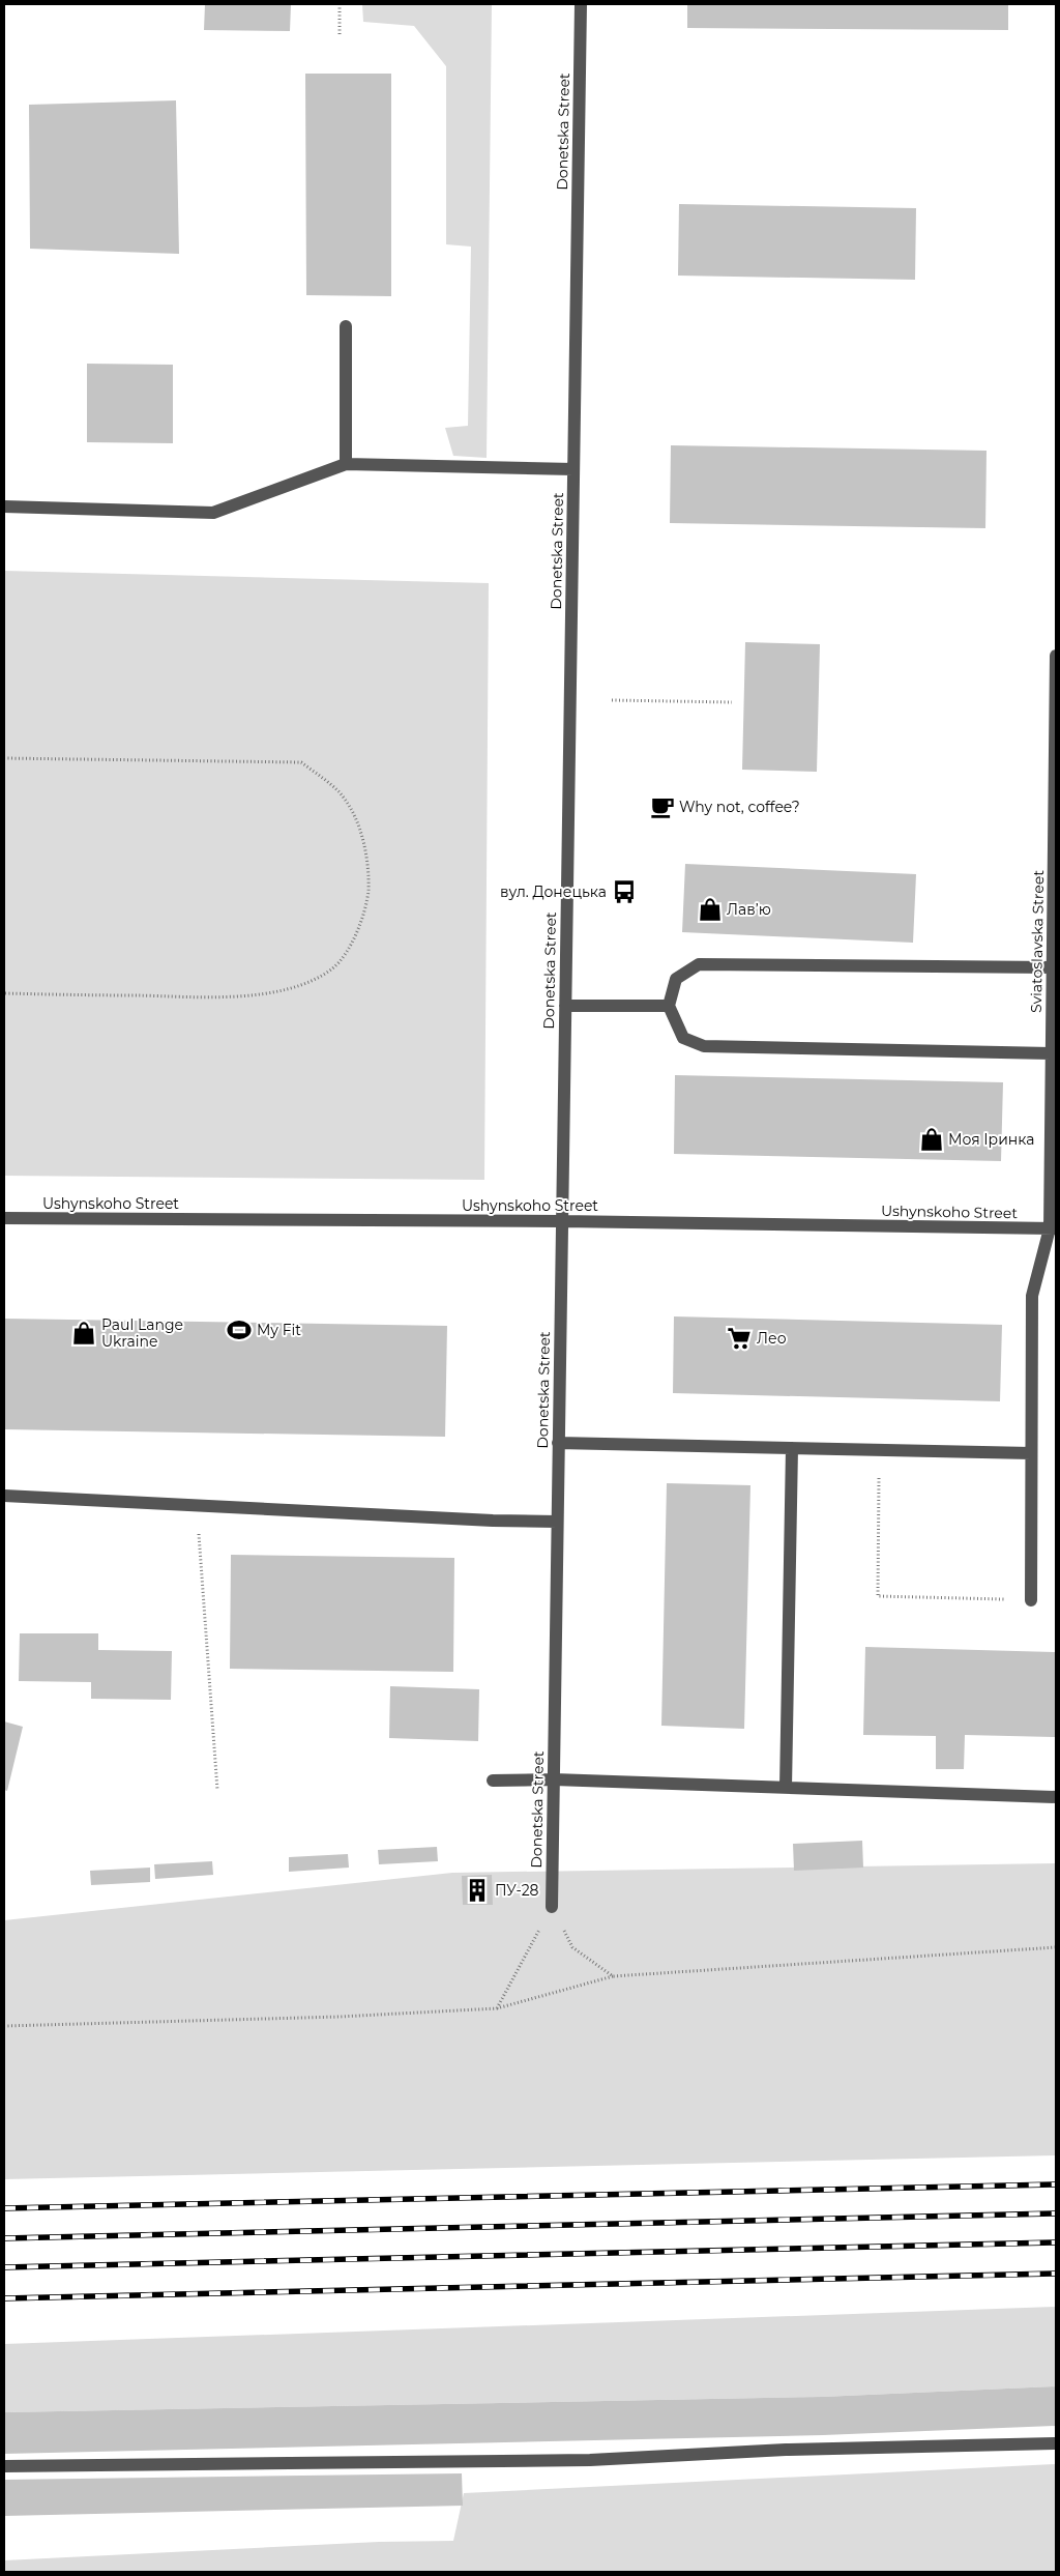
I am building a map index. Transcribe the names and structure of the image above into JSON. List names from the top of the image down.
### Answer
{
  "streets": {
    "street": ["Donetska Street", "Sviatoslavska Street", "Ushynskoho Street"]
  },
  "crossings": [
    ["Donetska Street", "Ushynskoho Street"],
    ["Sviatoslavska Street", "Ushynskoho Street"]
  ],
  "places": {
    "cafe": ["Why not, coffee?"],
    "bus stop": ["вул. Донецька"],
    "shop": ["Лав’ю", "Моя Іринка", "Paul Lange Ukraine"],
    "sports": ["My Fit"],
    "supermarket": ["Лео"],
    "building": ["ПУ-28"]
  }
}
